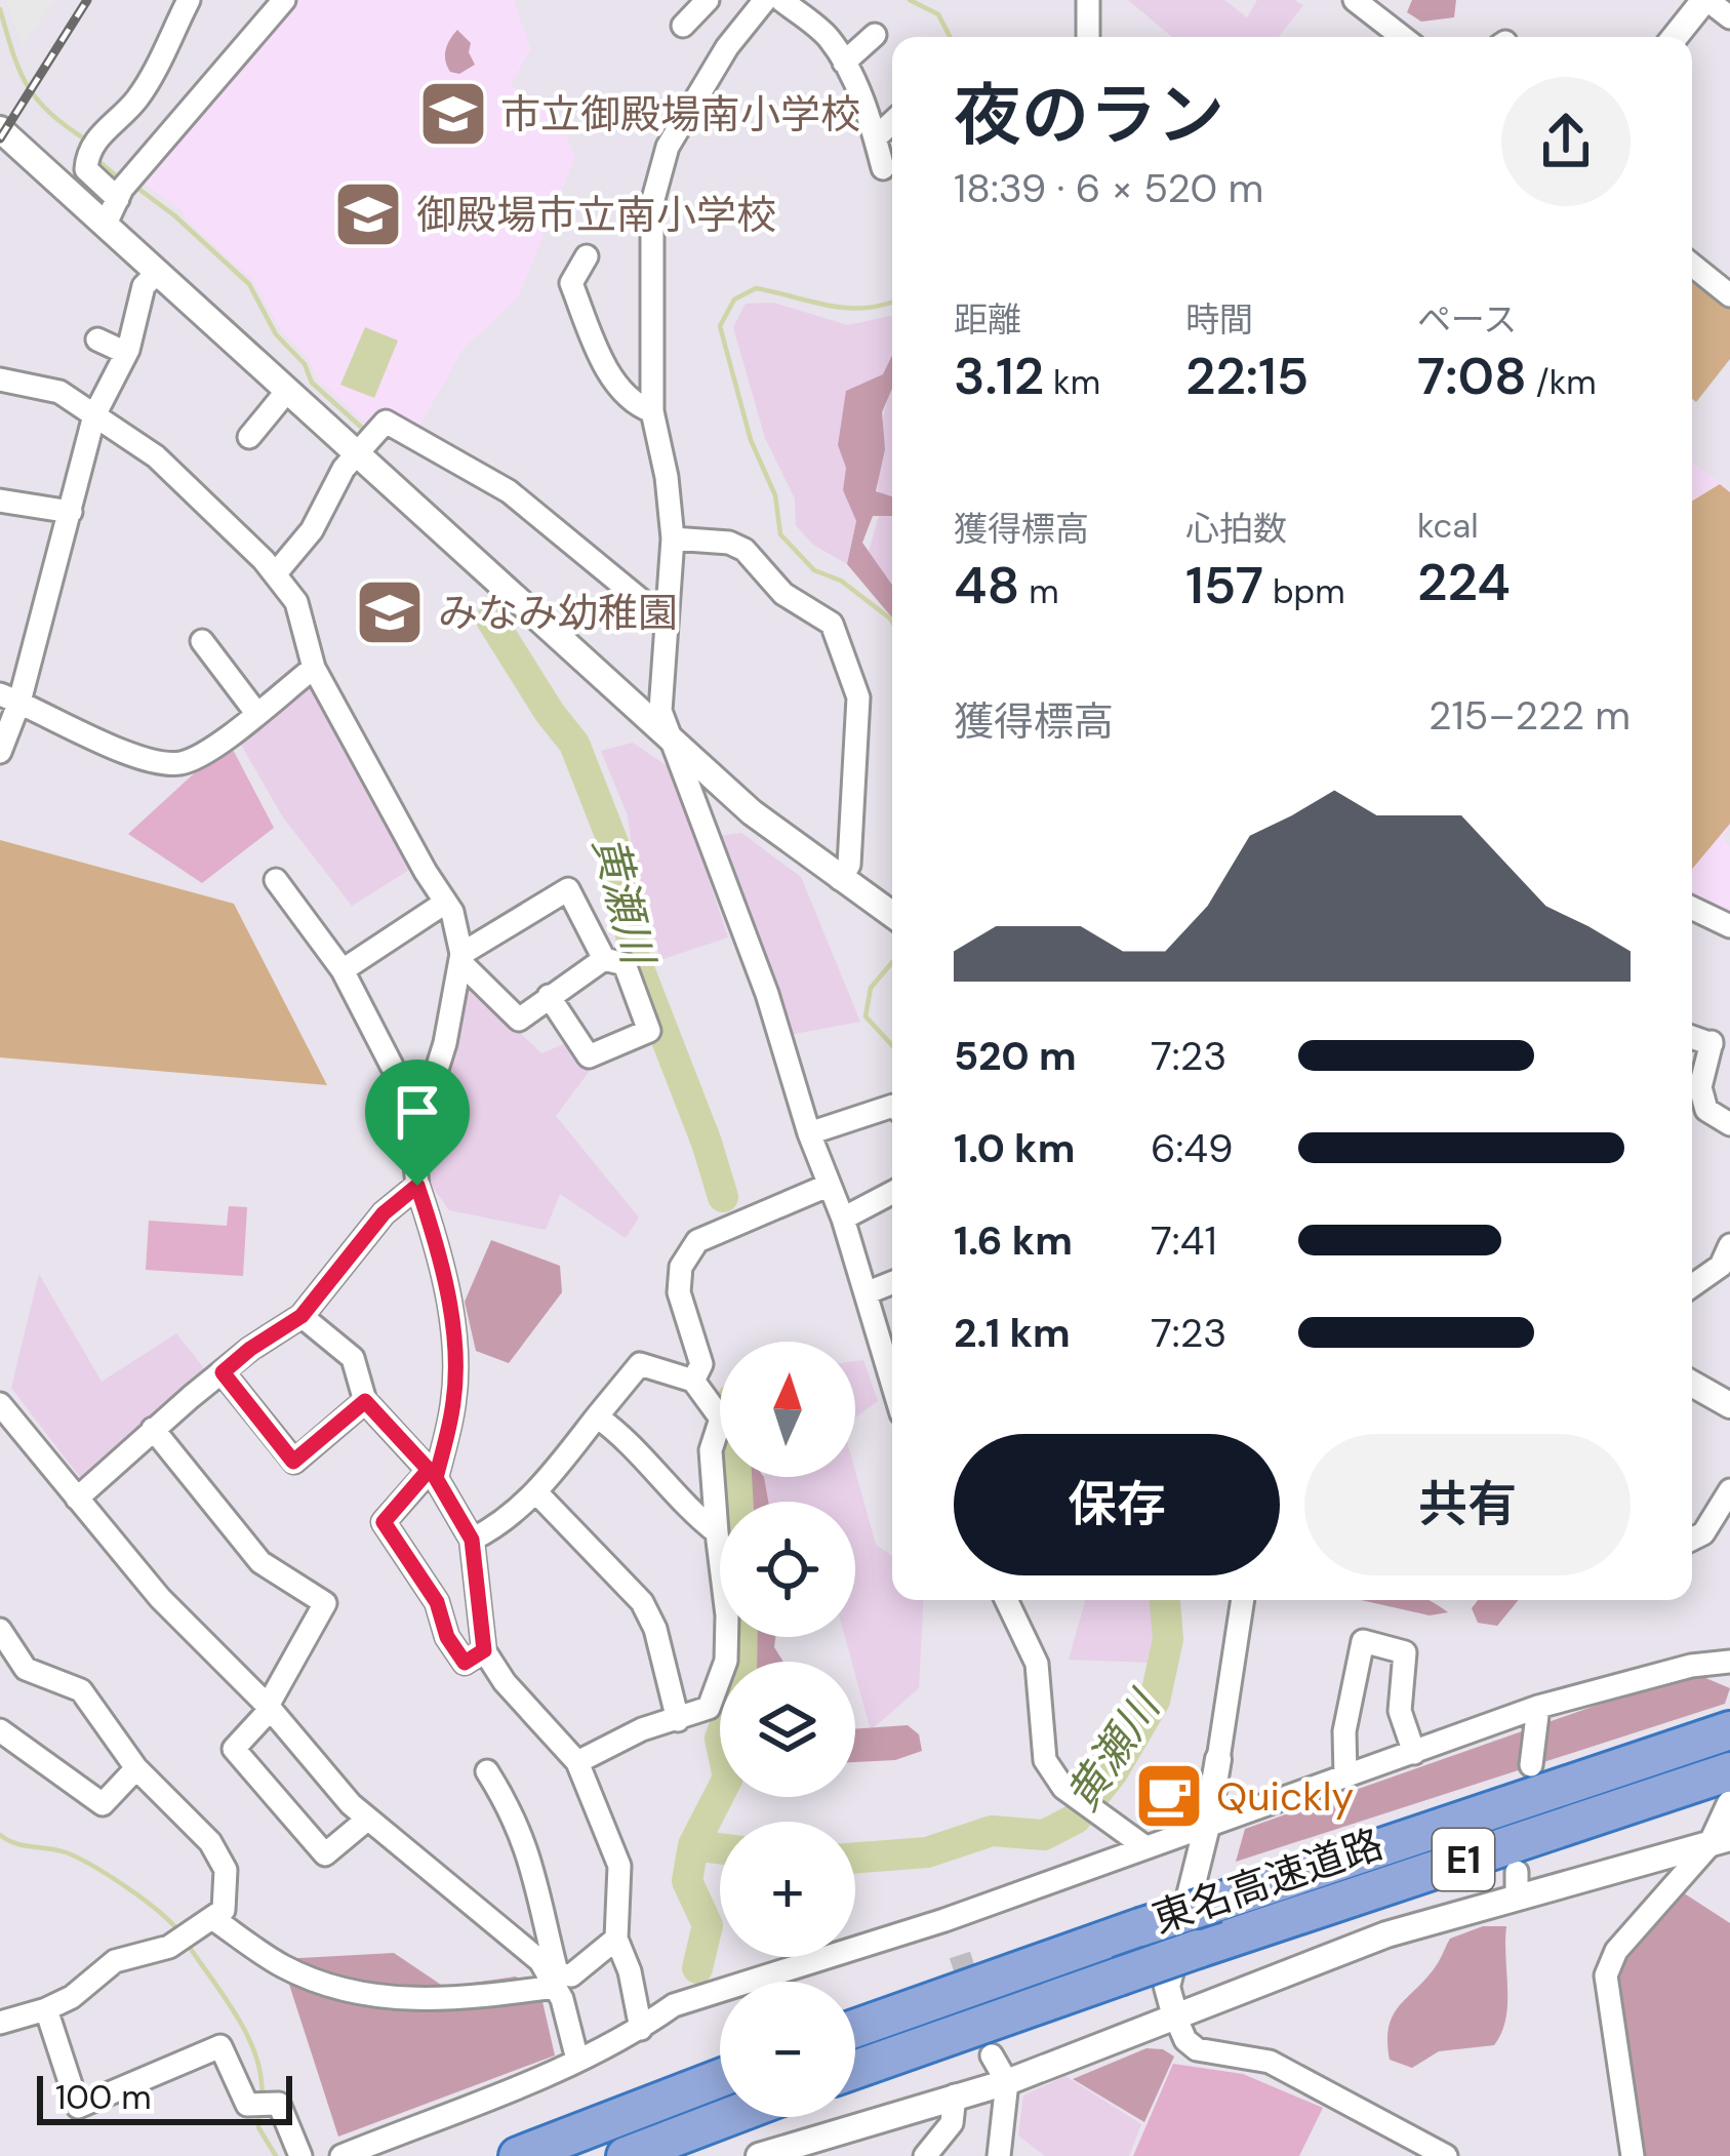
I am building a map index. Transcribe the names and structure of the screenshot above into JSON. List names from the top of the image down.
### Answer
{
  "streets": {
    "highway": ["E1", "東名高速道路"]
  },
  "water": ["黄瀬川"],
  "places": {
    "school or university": ["市立御殿場南小学校", "御殿場市立南小学校", "みなみ幼稚園"],
    "cafe": ["Quickly"]
  },
  "scale_bar": "100 m",
  "north": "top",
  "page": {
    "heading": ["夜のラン", "18:39 · 6 × 520 m"],
    "stats": [
      ["距離", "3.12 km"],
      ["時間", "22:15"],
      ["ペース", "7:08 /km"],
      ["獲得標高", "48 m"],
      ["心拍数", "157 bpm"],
      ["kcal", "224"]
    ],
    "chart": ["獲得標高", "215–222 m"],
    "list": [
      {
        "name": "520 m",
        "note": "7:23"
      },
      {
        "name": "1.0 km",
        "note": "6:49"
      },
      {
        "name": "1.6 km",
        "note": "7:41"
      },
      {
        "name": "2.1 km",
        "note": "7:23"
      }
    ],
    "map_buttons": ["+", "−"],
    "buttons": ["保存", "共有"],
    "scale": "100 m"
  }
}
